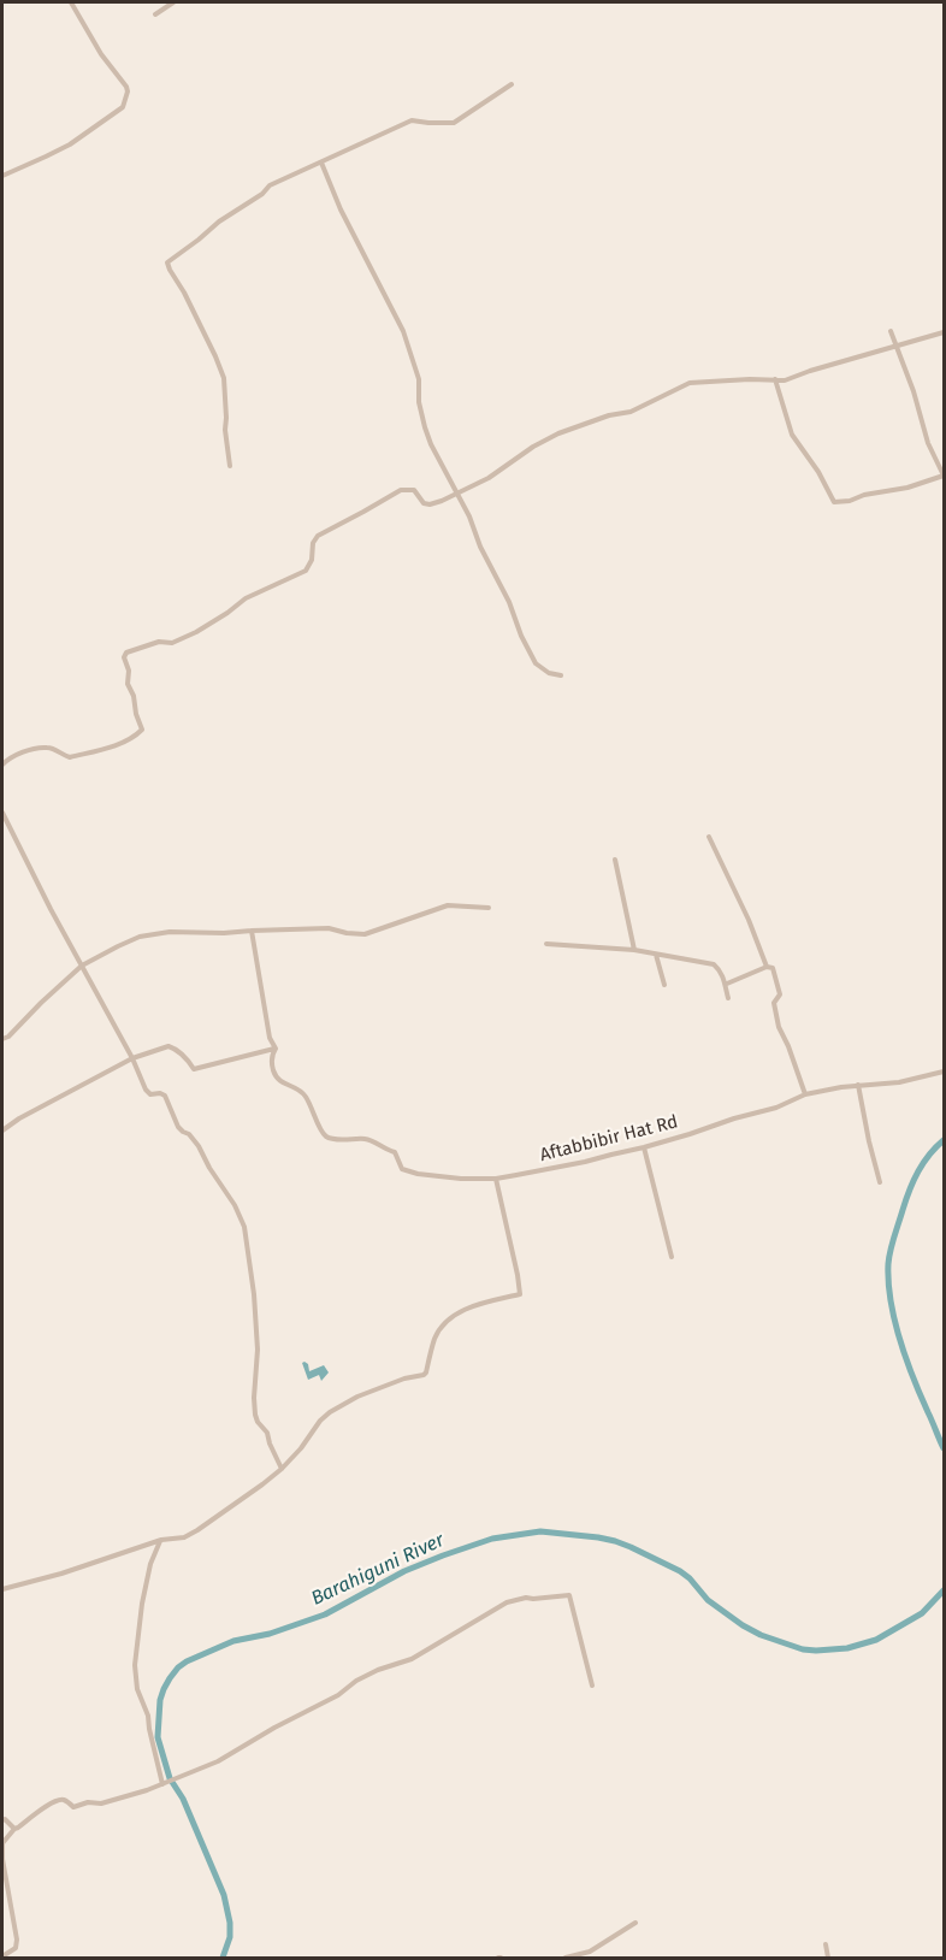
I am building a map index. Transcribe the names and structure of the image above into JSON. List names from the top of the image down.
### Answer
{
  "streets": {
    "street": ["Aftabbibir Hat Rd"]
  },
  "water": ["Barahiguni River"]
}
